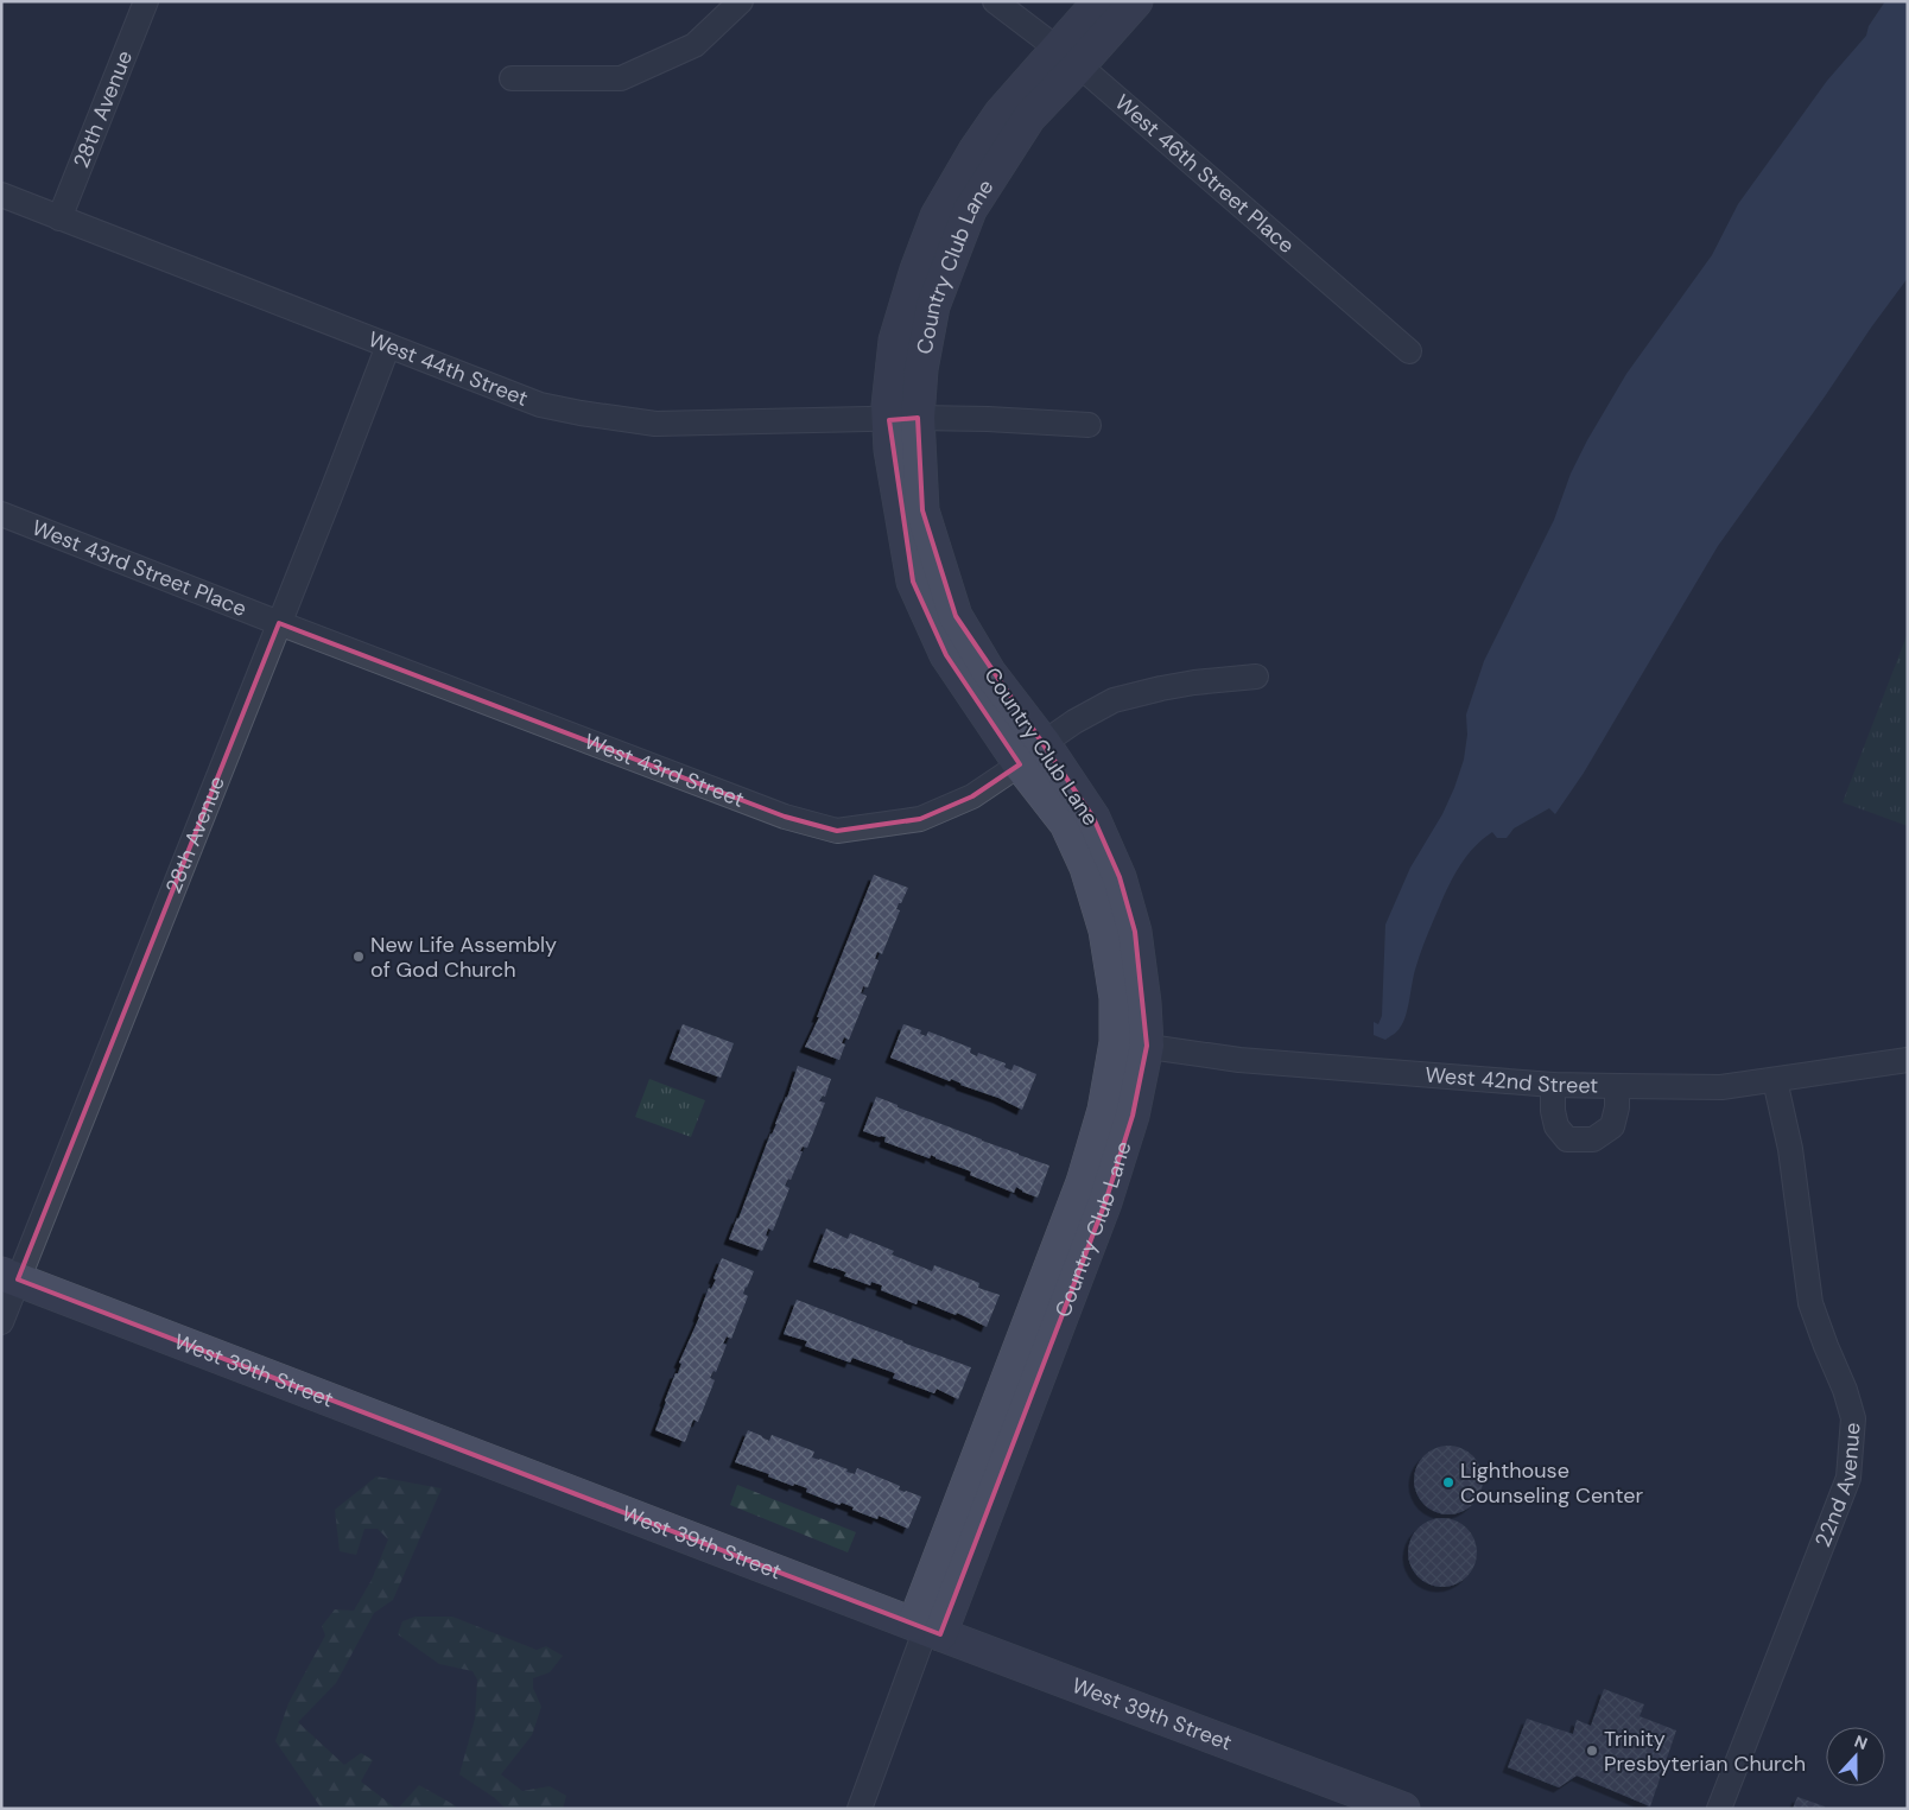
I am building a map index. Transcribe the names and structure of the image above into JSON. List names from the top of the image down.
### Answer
{
  "streets": {
    "street": [
      "28th Avenue",
      "West 46th Street Place",
      "Country Club Lane",
      "West 44th Street",
      "West 43rd Street Place",
      "West 43rd Street",
      "West 42nd Street",
      "West 39th Street",
      "22nd Avenue"
    ]
  },
  "crossings": [
    ["28th Avenue", "West 44th Street"],
    ["28th Avenue", "West 43rd Street Place"],
    ["28th Avenue", "West 43rd Street"],
    ["28th Avenue", "West 39th Street"],
    ["West 46th Street Place", "Country Club Lane"],
    ["Country Club Lane", "West 44th Street"],
    ["Country Club Lane", "West 43rd Street"],
    ["Country Club Lane", "West 42nd Street"],
    ["Country Club Lane", "West 39th Street"],
    ["West 43rd Street Place", "West 43rd Street"],
    ["West 42nd Street", "22nd Avenue"]
  ],
  "places": ["New Life Assembly of God Church", "Lighthouse Counseling Center", "Trinity Presbyterian Church"],
  "north": "top"
}
